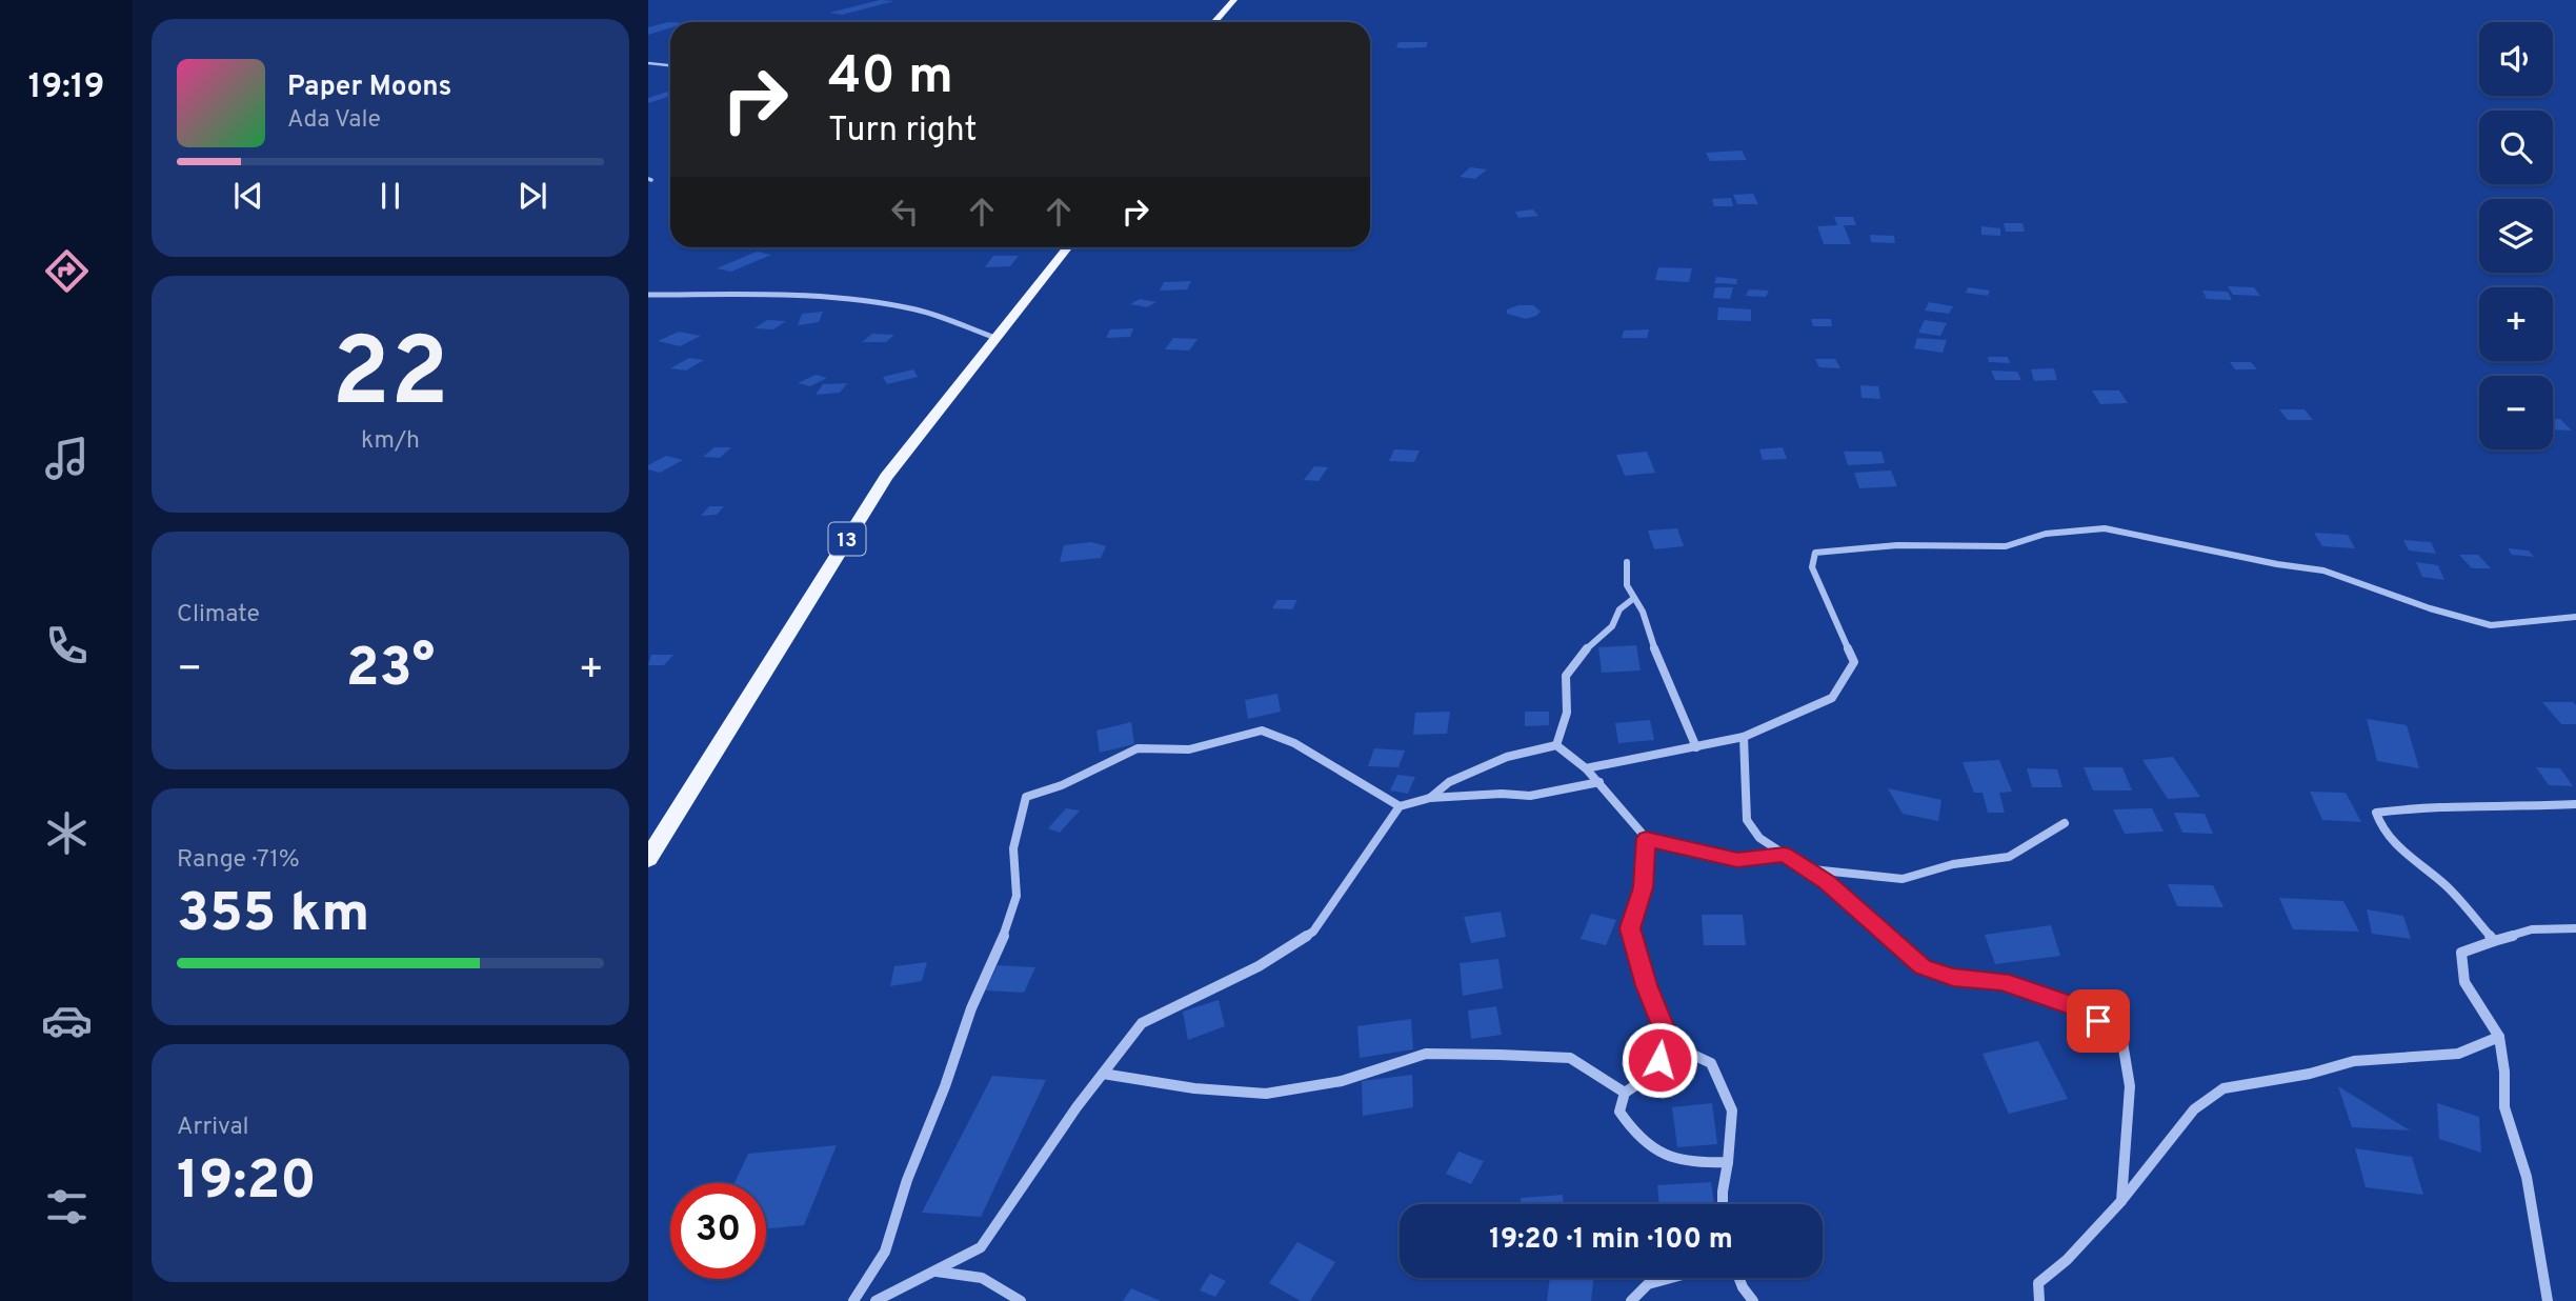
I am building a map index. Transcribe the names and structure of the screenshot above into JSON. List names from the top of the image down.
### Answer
{
  "streets": {
    "main road": ["13"]
  },
  "page": {
    "tabs": "19:19",
    "map_buttons": ["+", "−"],
    "turn": ["40 m", "Turn right"],
    "song": ["Paper Moons", "Ada Vale"],
    "tile": [
      ["22", "km/h"],
      "Climate",
      ["Range · 71%", "355 km"],
      ["Arrival", "19:20"]
    ],
    "heat": ["−", "23°", "+"],
    "limit": "30",
    "trip": "19:20 · 1 min · 100 m"
  }
}
